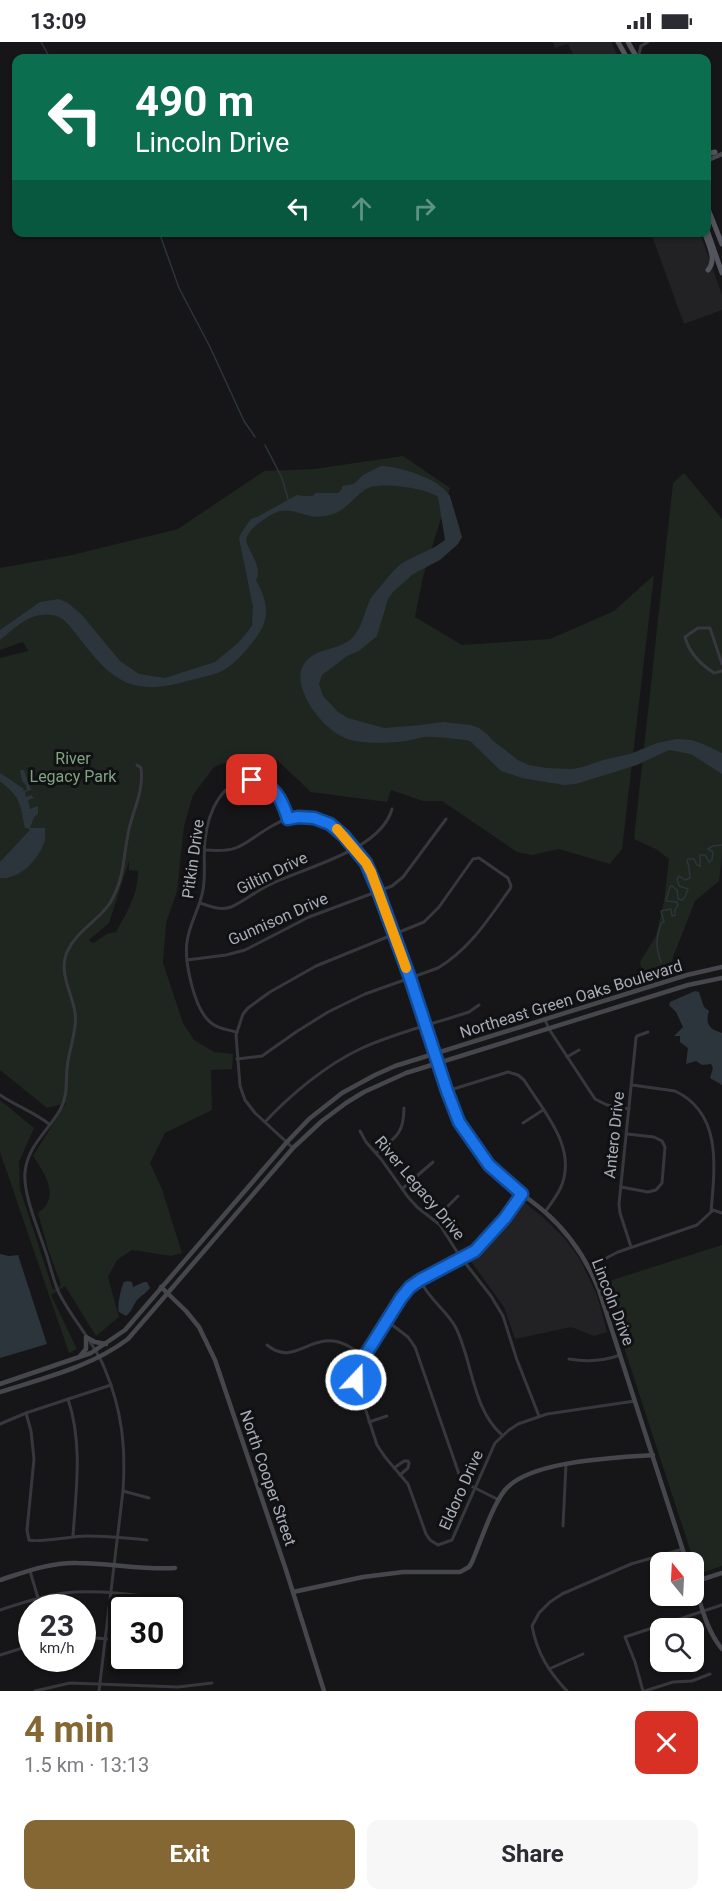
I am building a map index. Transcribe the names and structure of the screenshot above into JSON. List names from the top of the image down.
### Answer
{
  "streets": {
    "main road": ["Northeast Green Oaks Boulevard", "Lincoln Drive", "North Cooper Street"],
    "street": [
      "Pitkin Drive",
      "Giltin Drive",
      "Gunnison Drive",
      "Antero Drive",
      "River Legacy Drive",
      "Eldoro Drive"
    ]
  },
  "crossings": [
    ["Pitkin Drive", "Giltin Drive"],
    ["Pitkin Drive", "Gunnison Drive"],
    ["Pitkin Drive", "Lincoln Drive"],
    ["Giltin Drive", "Lincoln Drive"],
    ["Gunnison Drive", "Lincoln Drive"],
    ["Northeast Green Oaks Boulevard", "Lincoln Drive"],
    ["Northeast Green Oaks Boulevard", "North Cooper Street"],
    ["River Legacy Drive", "Eldoro Drive"],
    ["Lincoln Drive", "Eldoro Drive"]
  ],
  "parks": ["River Legacy Park"],
  "north": "top",
  "page": {
    "status": "13:09",
    "turn": ["490 m", "Lincoln Drive"],
    "speed": "23 km/h",
    "limit": "30",
    "heading": ["4 min", "1.5 km · 13:13"],
    "buttons": ["Exit", "Share"]
  }
}
